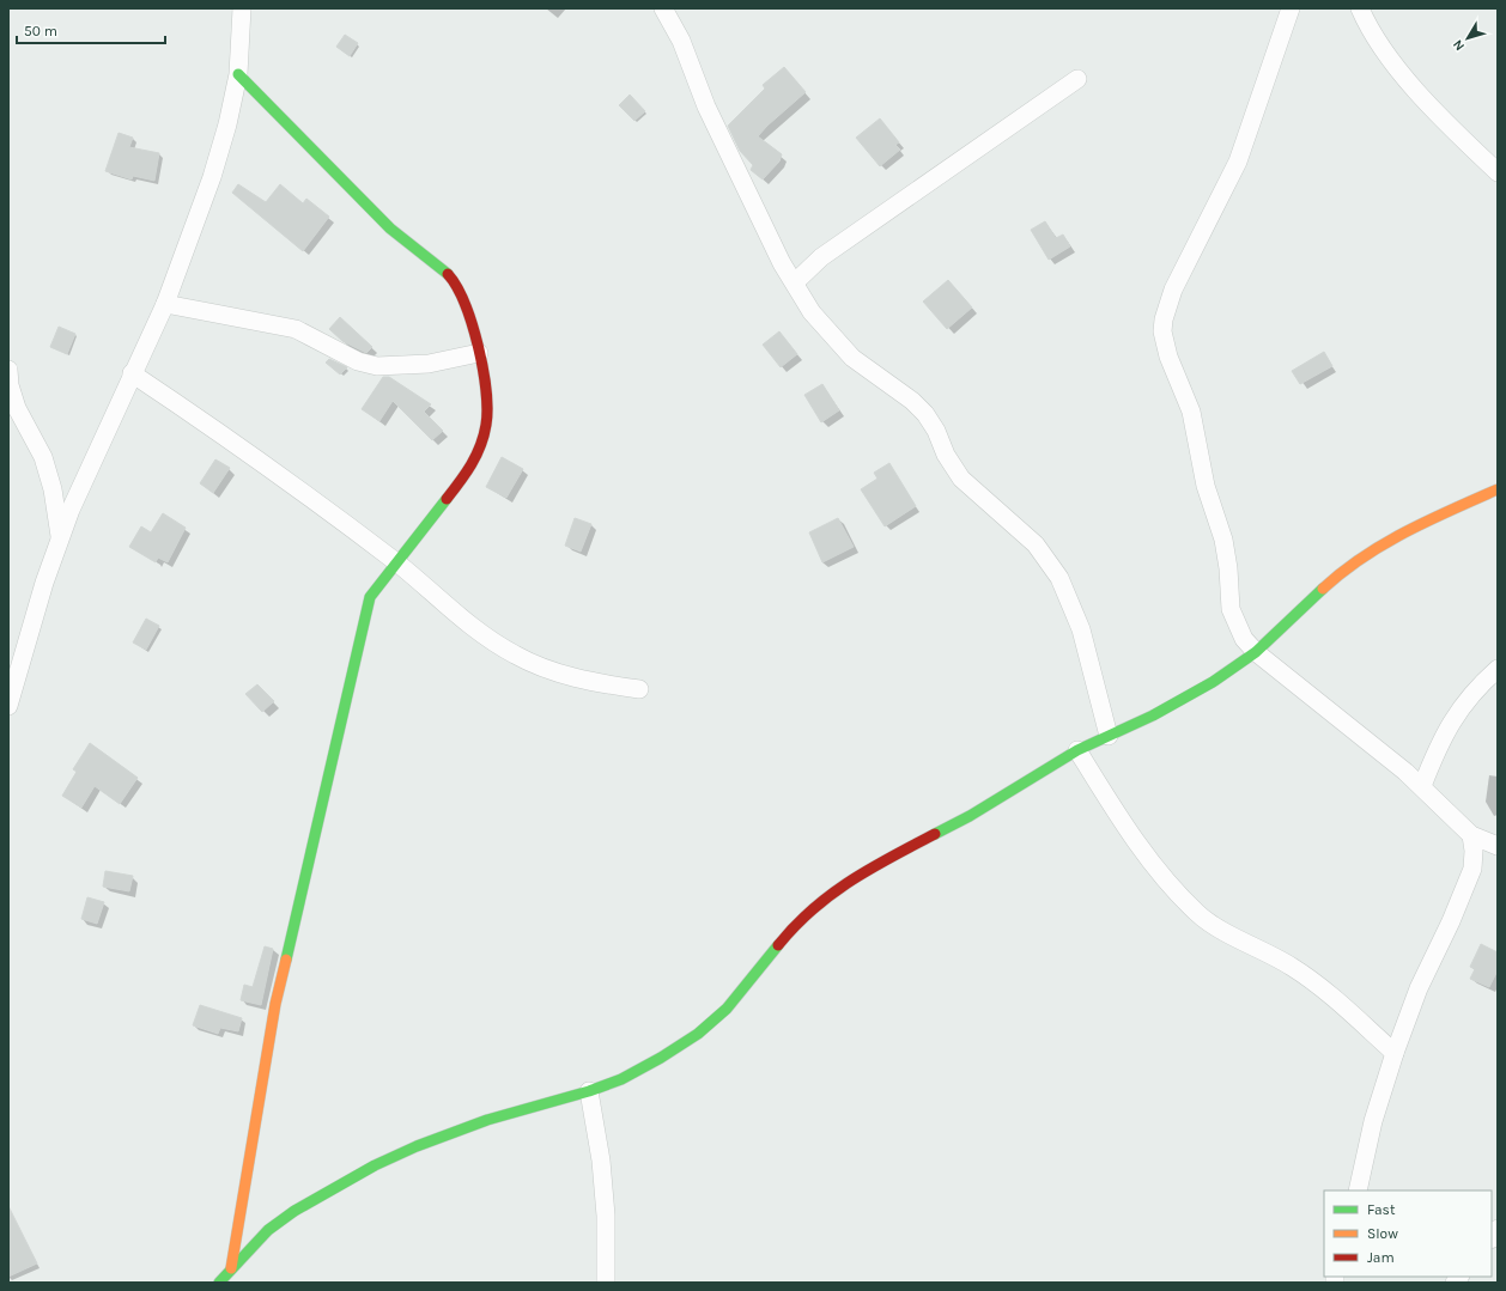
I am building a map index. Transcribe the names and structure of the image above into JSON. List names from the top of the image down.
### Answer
{
  "legend": ["Fast", "Slow", "Jam"],
  "scale_bar": "50 m",
  "north": "bottom left"
}
